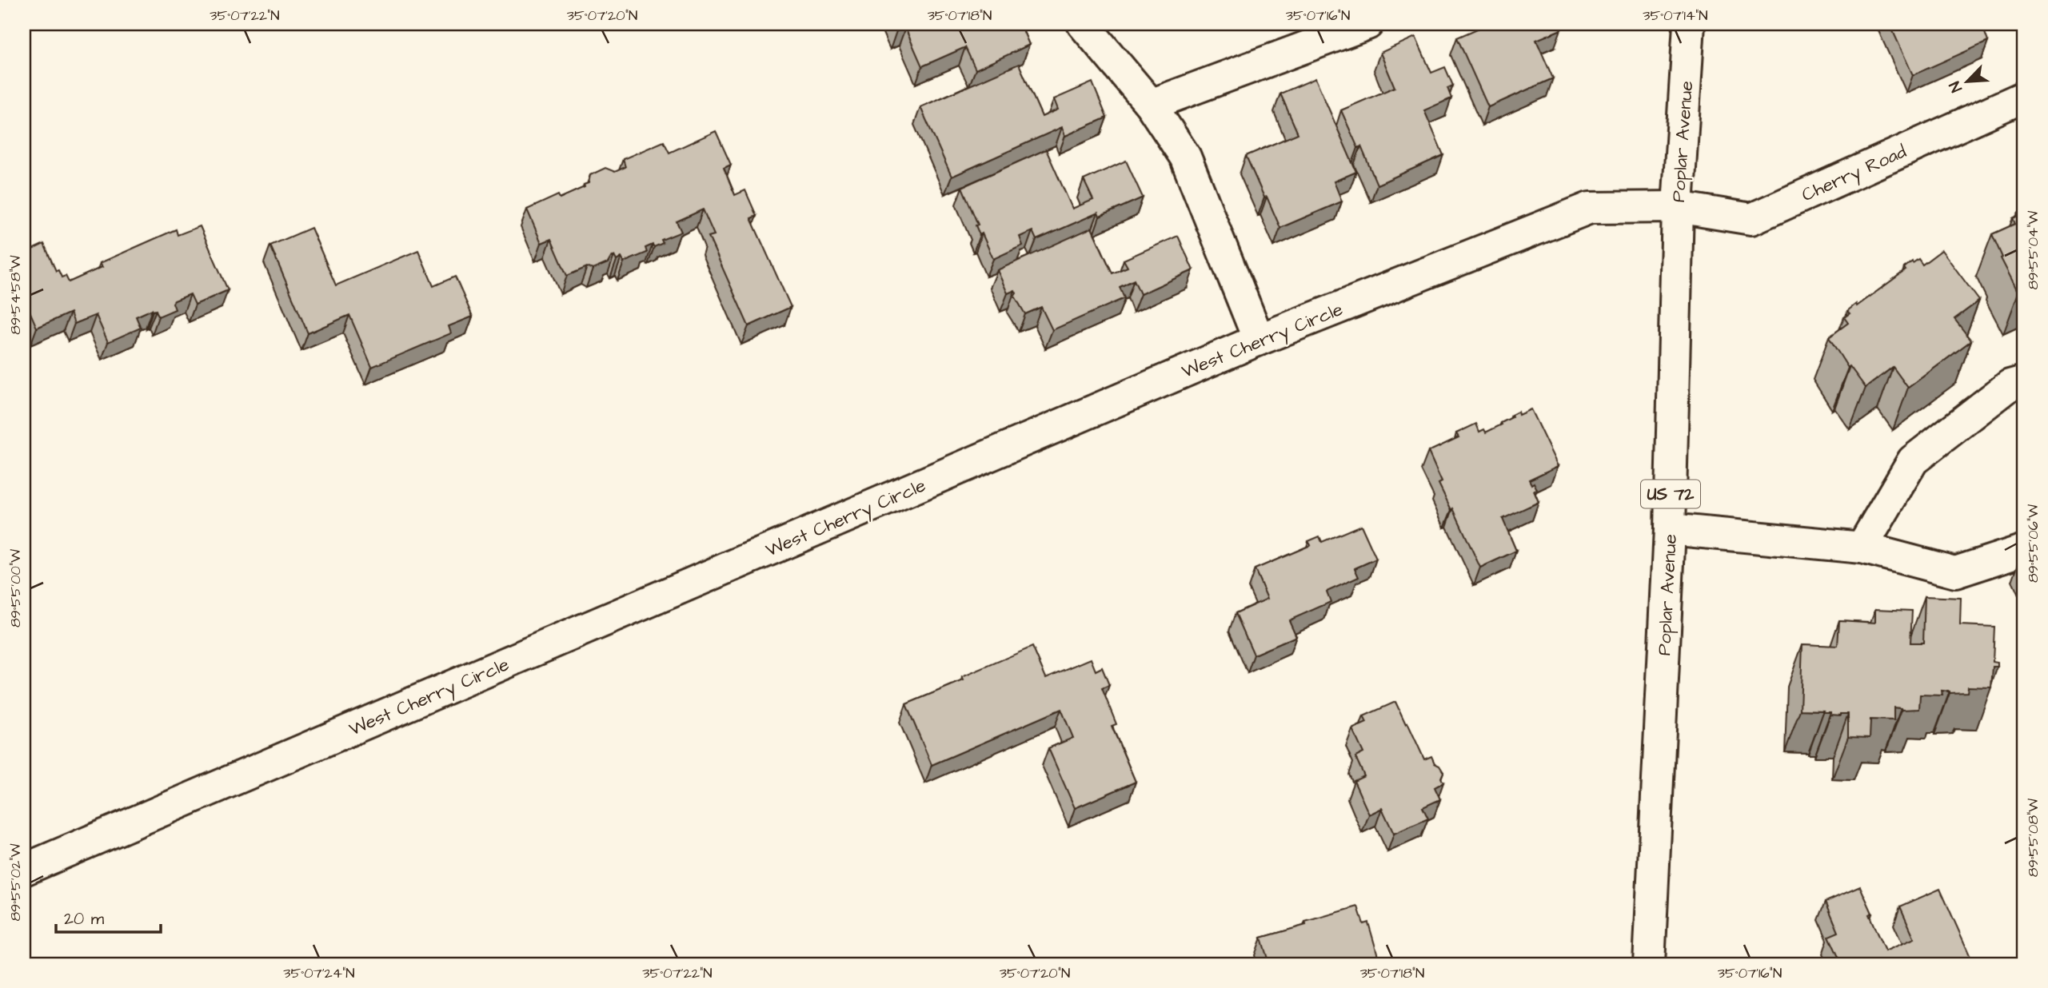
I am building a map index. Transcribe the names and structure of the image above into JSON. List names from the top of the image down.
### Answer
{
  "streets": {
    "street": [
      "Poplar Avenue",
      "Cherry Road",
      "West Cherry Circle",
      "US 72"
    ]
  },
  "crossings": [
    ["Poplar Avenue", "Cherry Road"],
    ["Poplar Avenue", "West Cherry Circle"],
    ["Cherry Road", "West Cherry Circle"]
  ],
  "scale_bar": "20 m",
  "north": "bottom left",
  "coordinates": [
    "35°07'22\"N",
    "35°07'20\"N",
    "35°07'18\"N",
    "35°07'16\"N",
    "35°07'14\"N",
    "89°55'04\"W",
    "89°54'58\"W",
    "89°55'06\"W",
    "89°55'00\"W",
    "89°55'08\"W",
    "89°55'02\"W",
    "35°07'24\"N"
  ]
}
